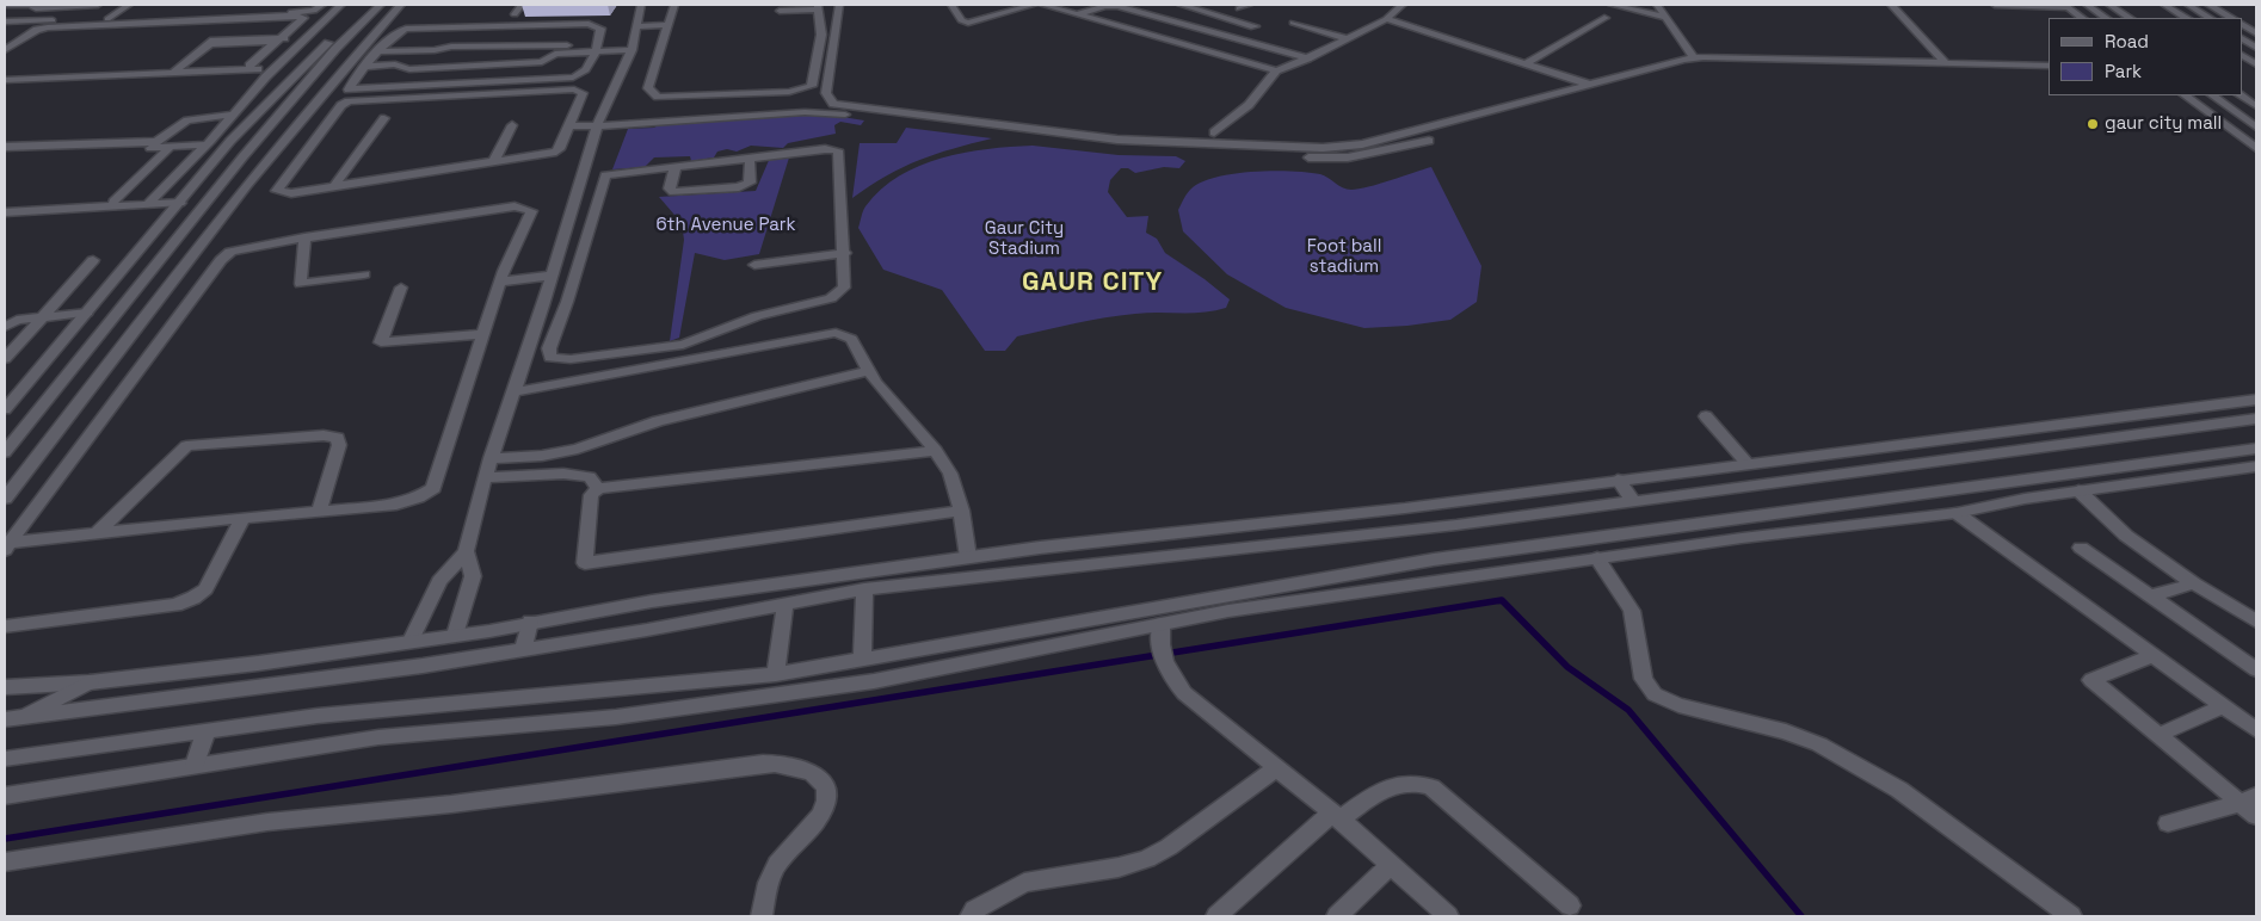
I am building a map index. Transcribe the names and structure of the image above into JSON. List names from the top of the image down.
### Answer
{
  "districts": ["GAUR CITY"],
  "parks": ["6th Avenue Park", "Gaur City Stadium", "Foot ball stadium"],
  "places": ["gaur city mall"],
  "legend": ["Road", "Park"]
}
